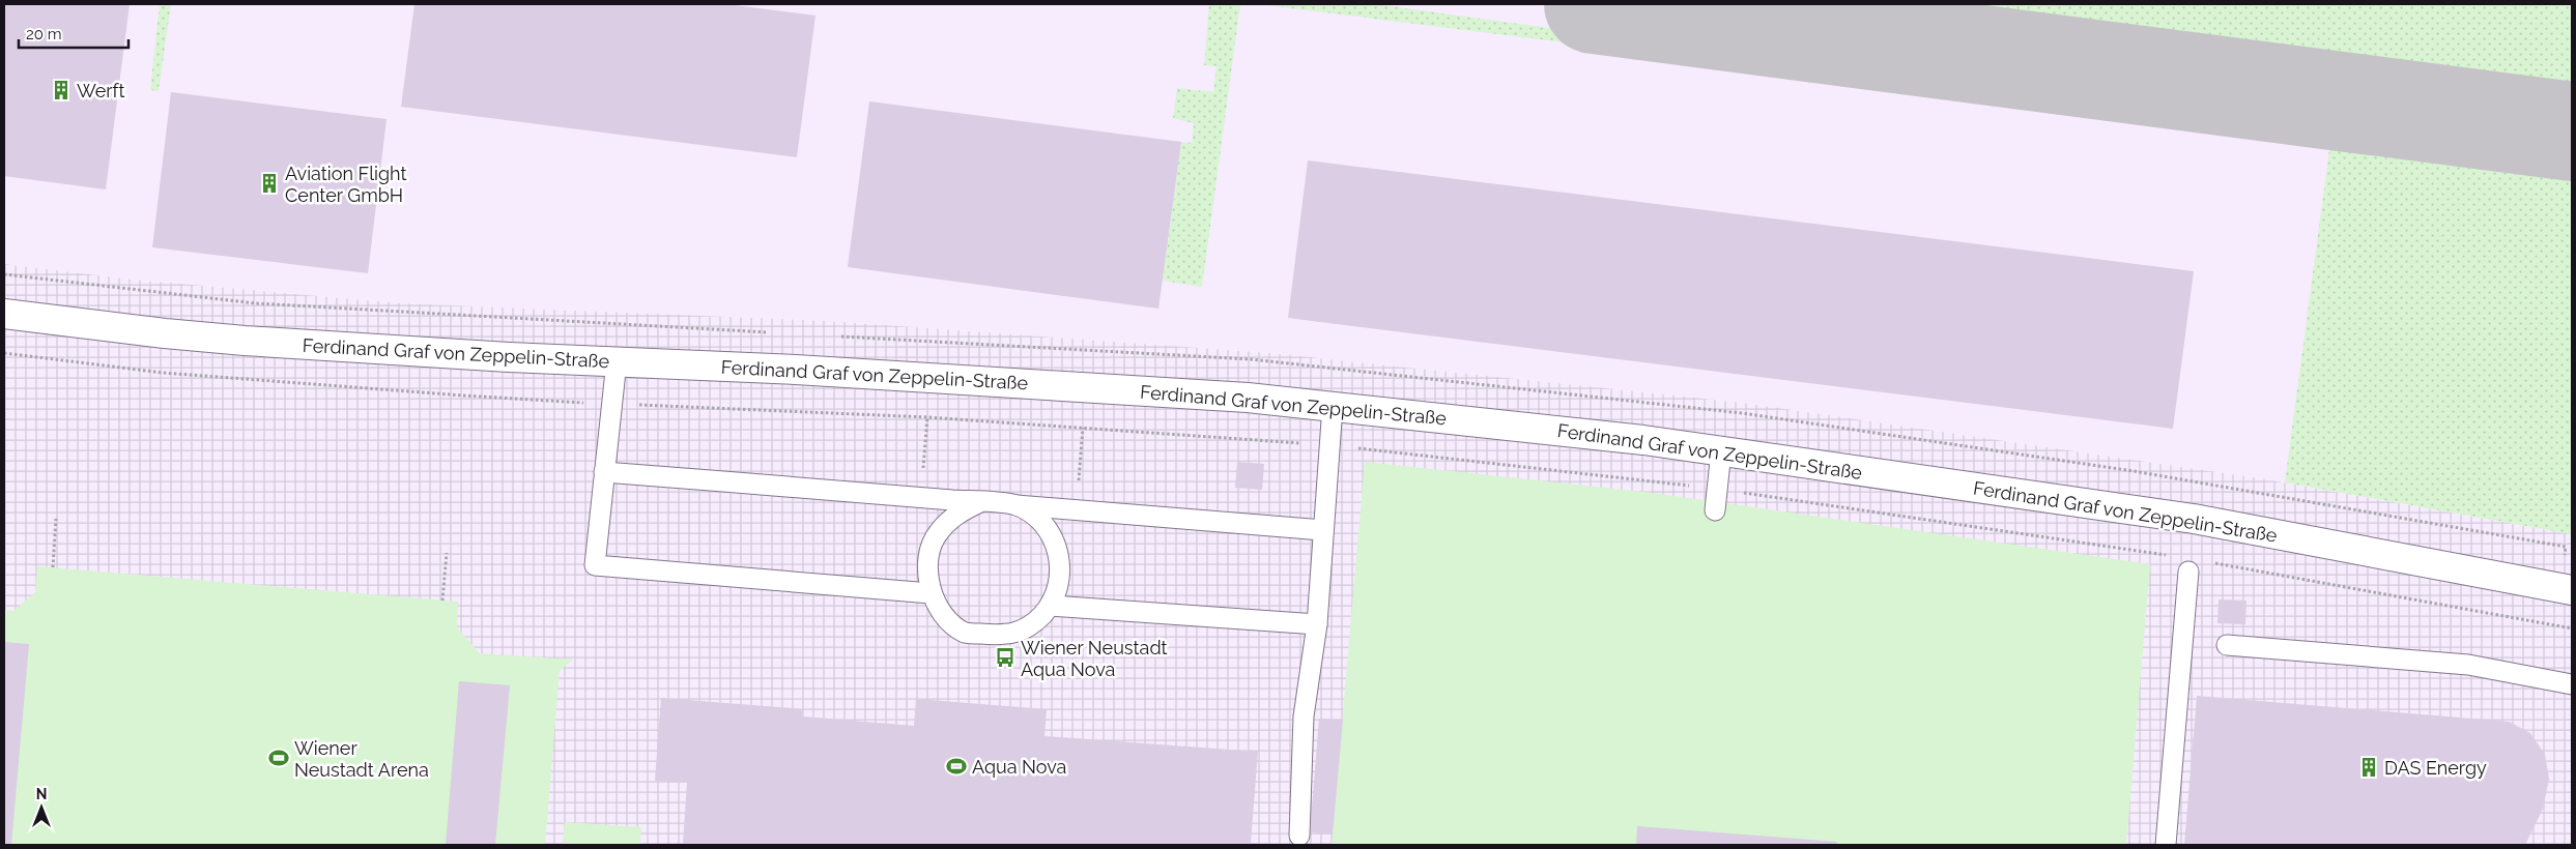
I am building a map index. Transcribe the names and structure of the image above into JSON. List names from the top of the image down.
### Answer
{
  "streets": {
    "street": ["Ferdinand Graf von Zeppelin-Straße"]
  },
  "places": {
    "building": ["Werft", "Aviation Flight Center GmbH", "DAS Energy"],
    "bus stop": ["Wiener Neustadt Aqua Nova"],
    "sports": ["Wiener Neustadt Arena", "Aqua Nova"]
  },
  "scale_bar": "20 m",
  "north": "top"
}
